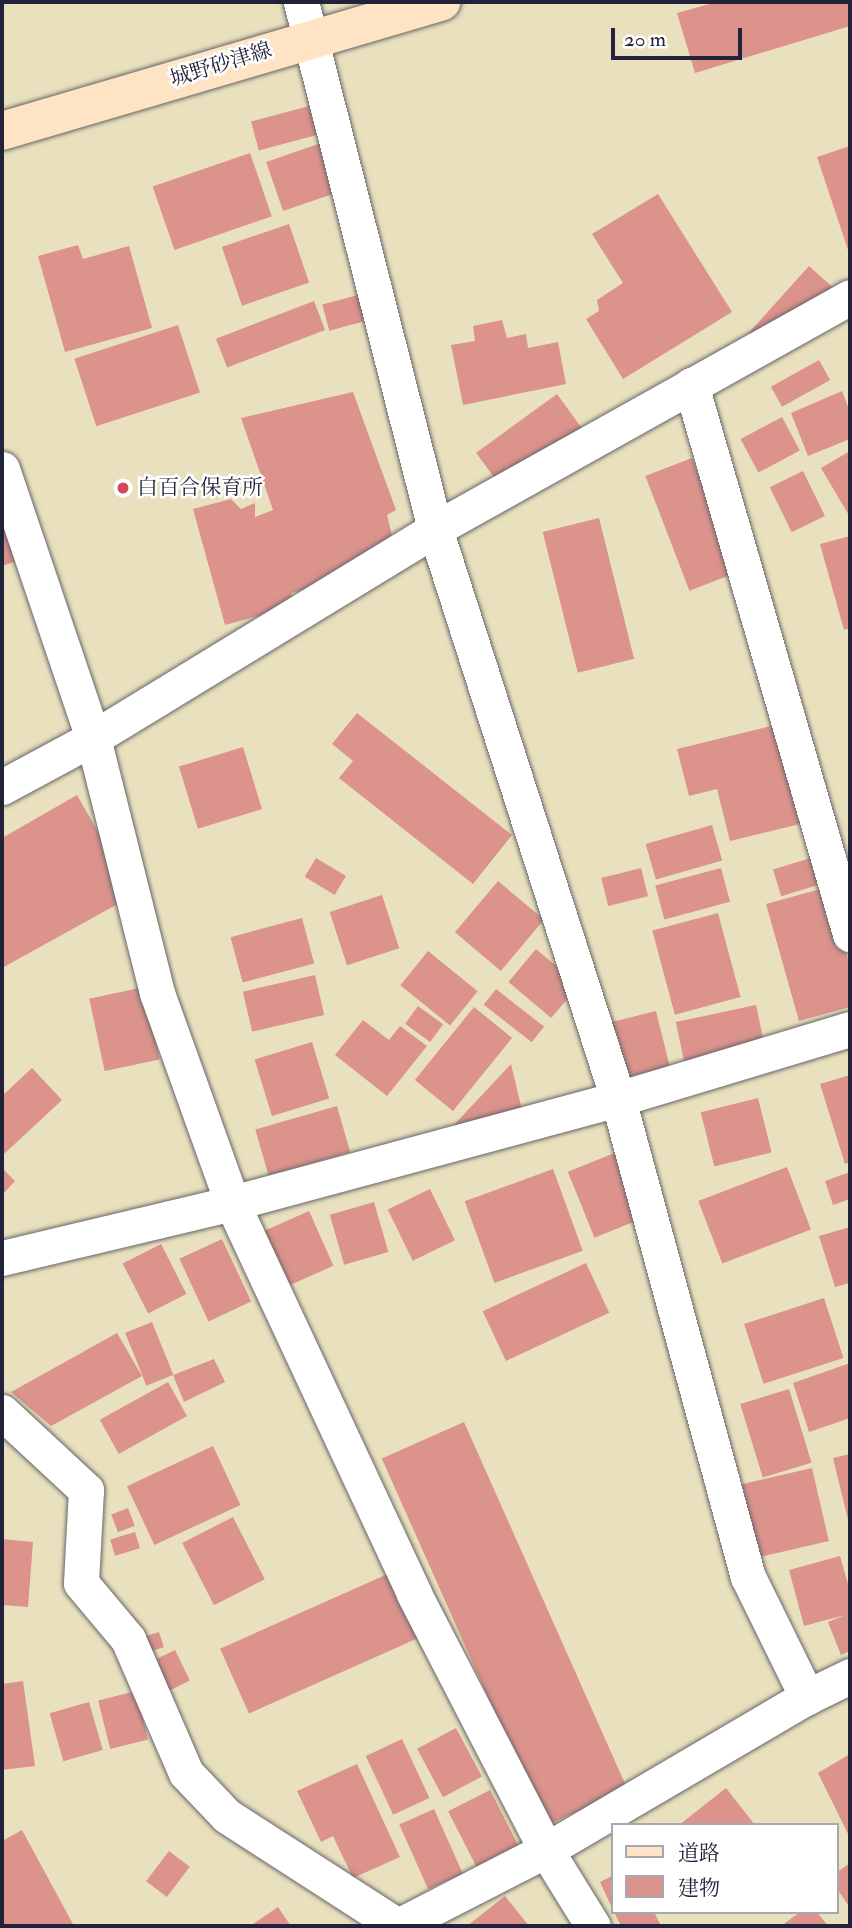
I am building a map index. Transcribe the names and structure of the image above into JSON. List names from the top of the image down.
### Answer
{
  "streets": {
    "main road": ["城野砂津線"]
  },
  "places": ["白百合保育所"],
  "legend": ["道路", "建物"],
  "scale_bar": "20 m"
}
